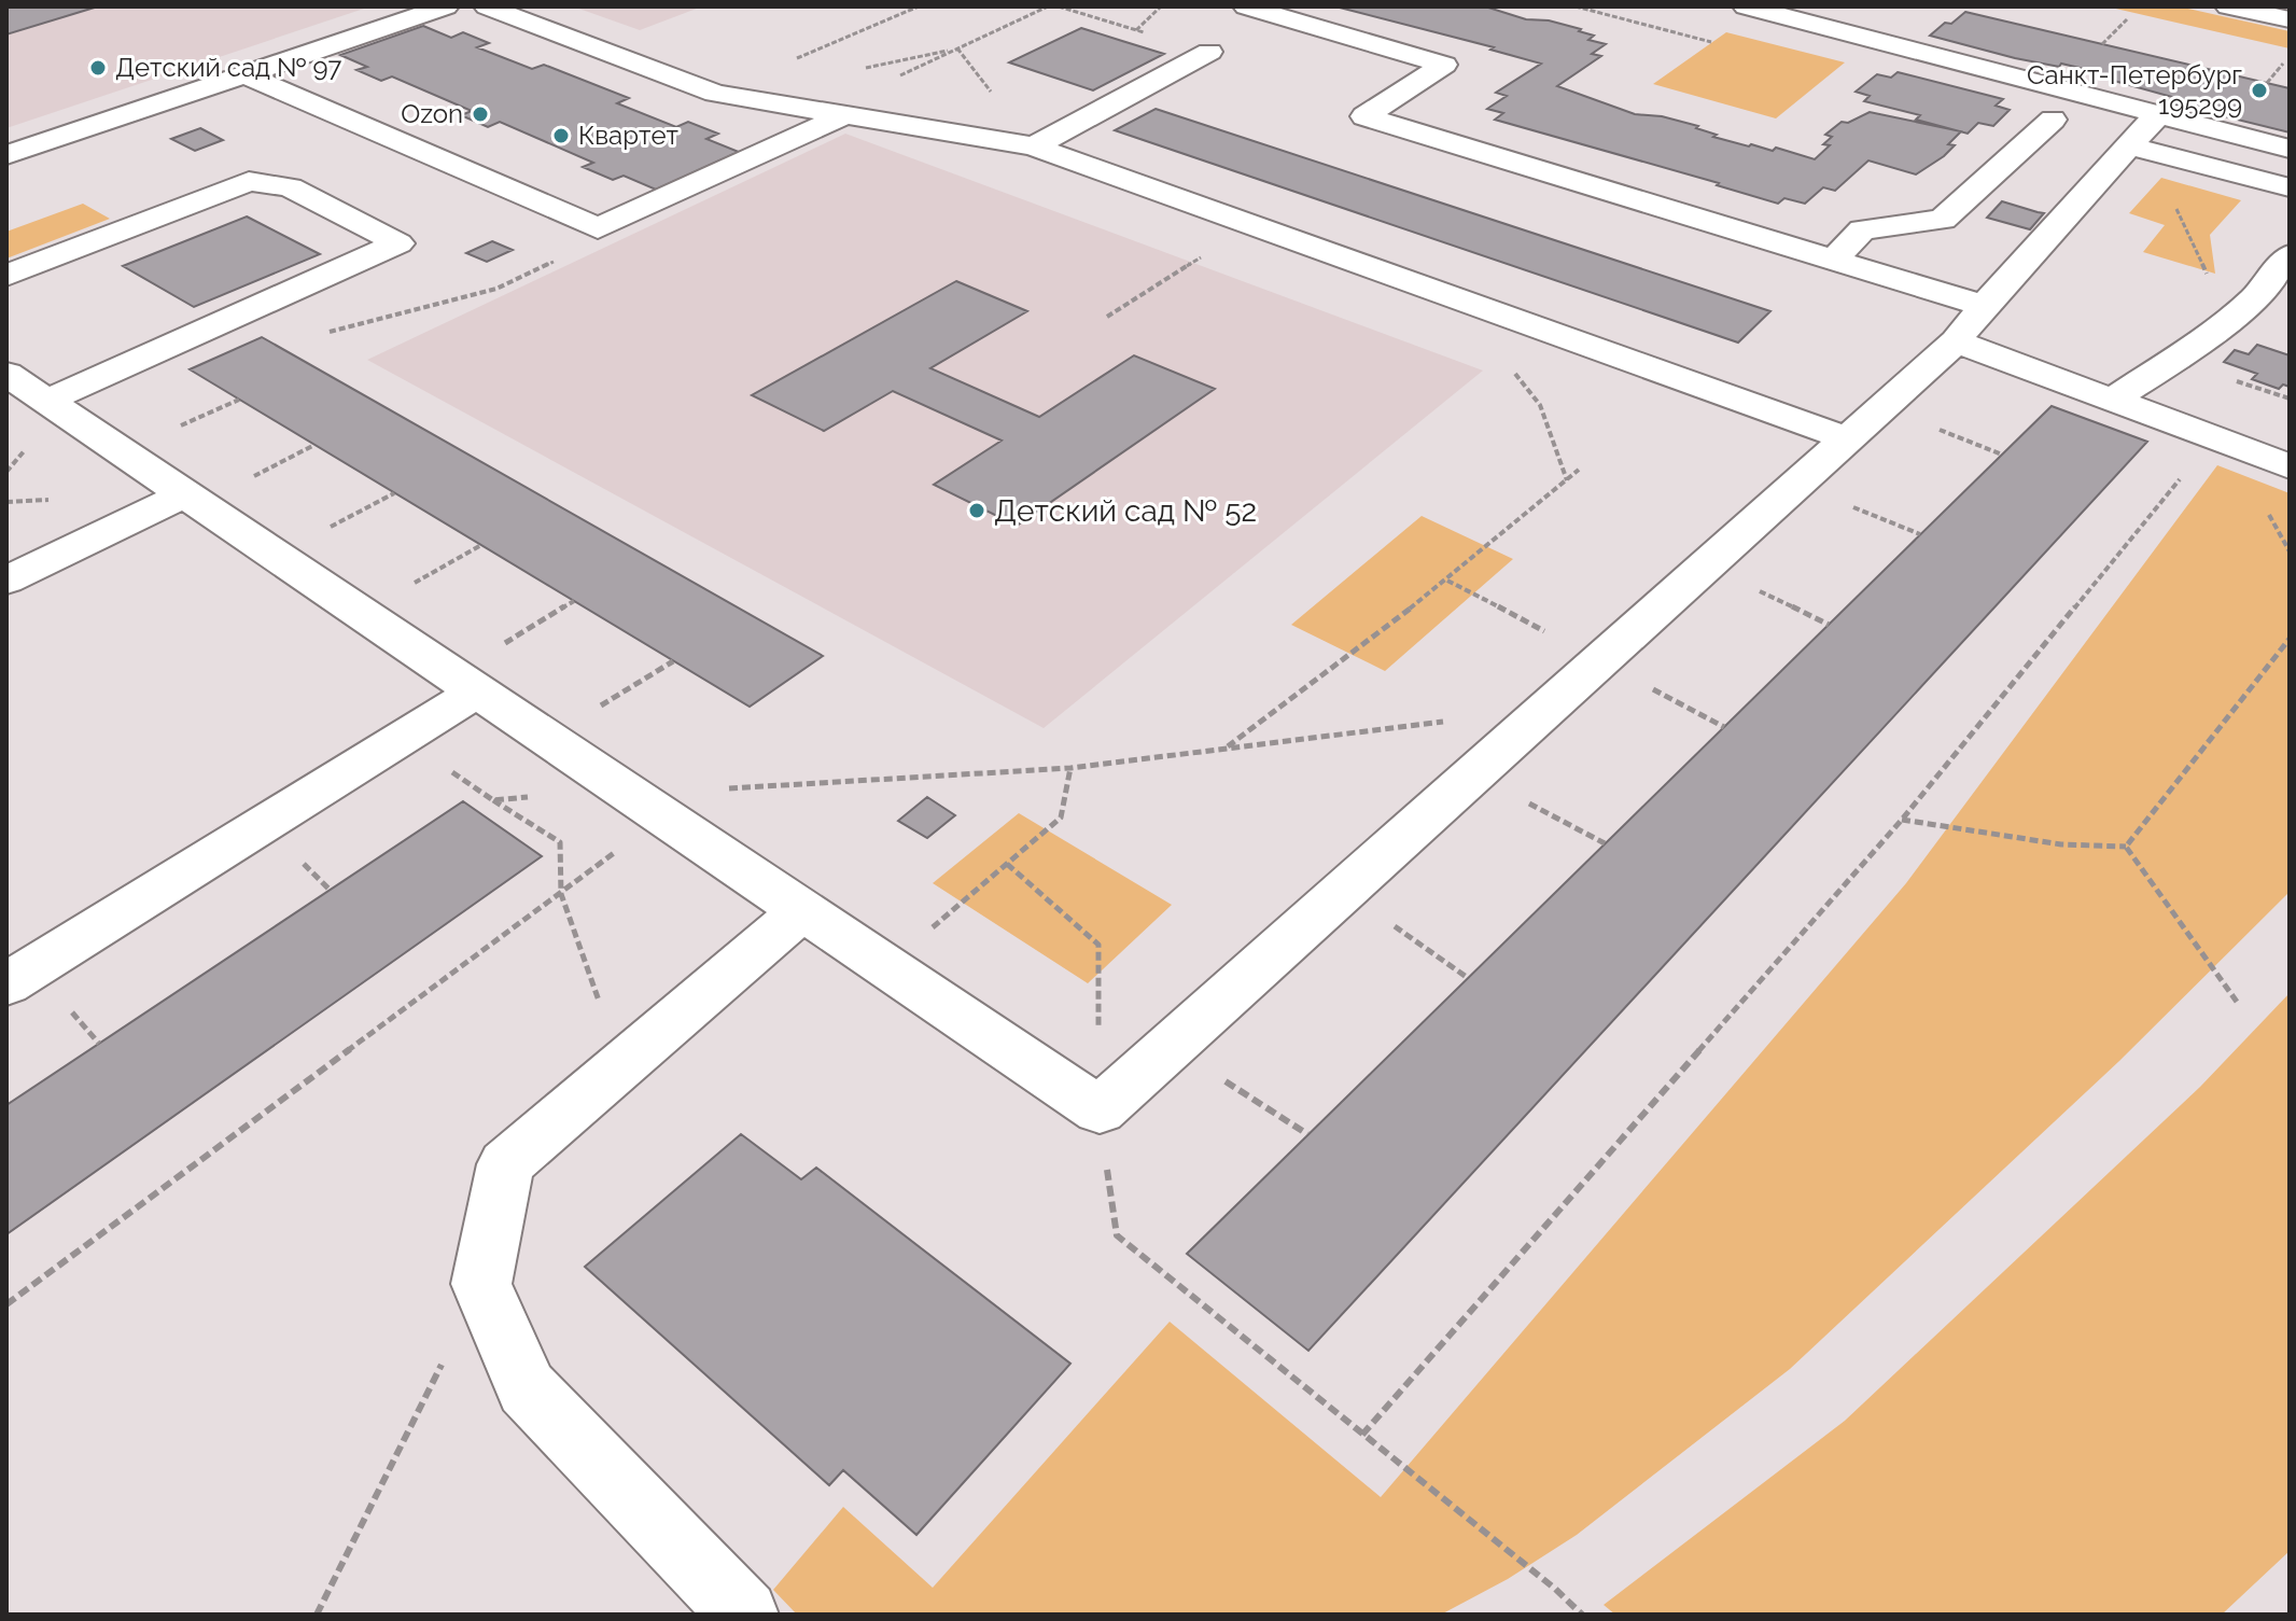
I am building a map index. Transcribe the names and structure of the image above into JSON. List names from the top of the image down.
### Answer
{
  "places": [
    "Детский сад № 97",
    "Санкт-Петербург 195299",
    "Ozon",
    "Квартет",
    "Детский сад № 52"
  ]
}
